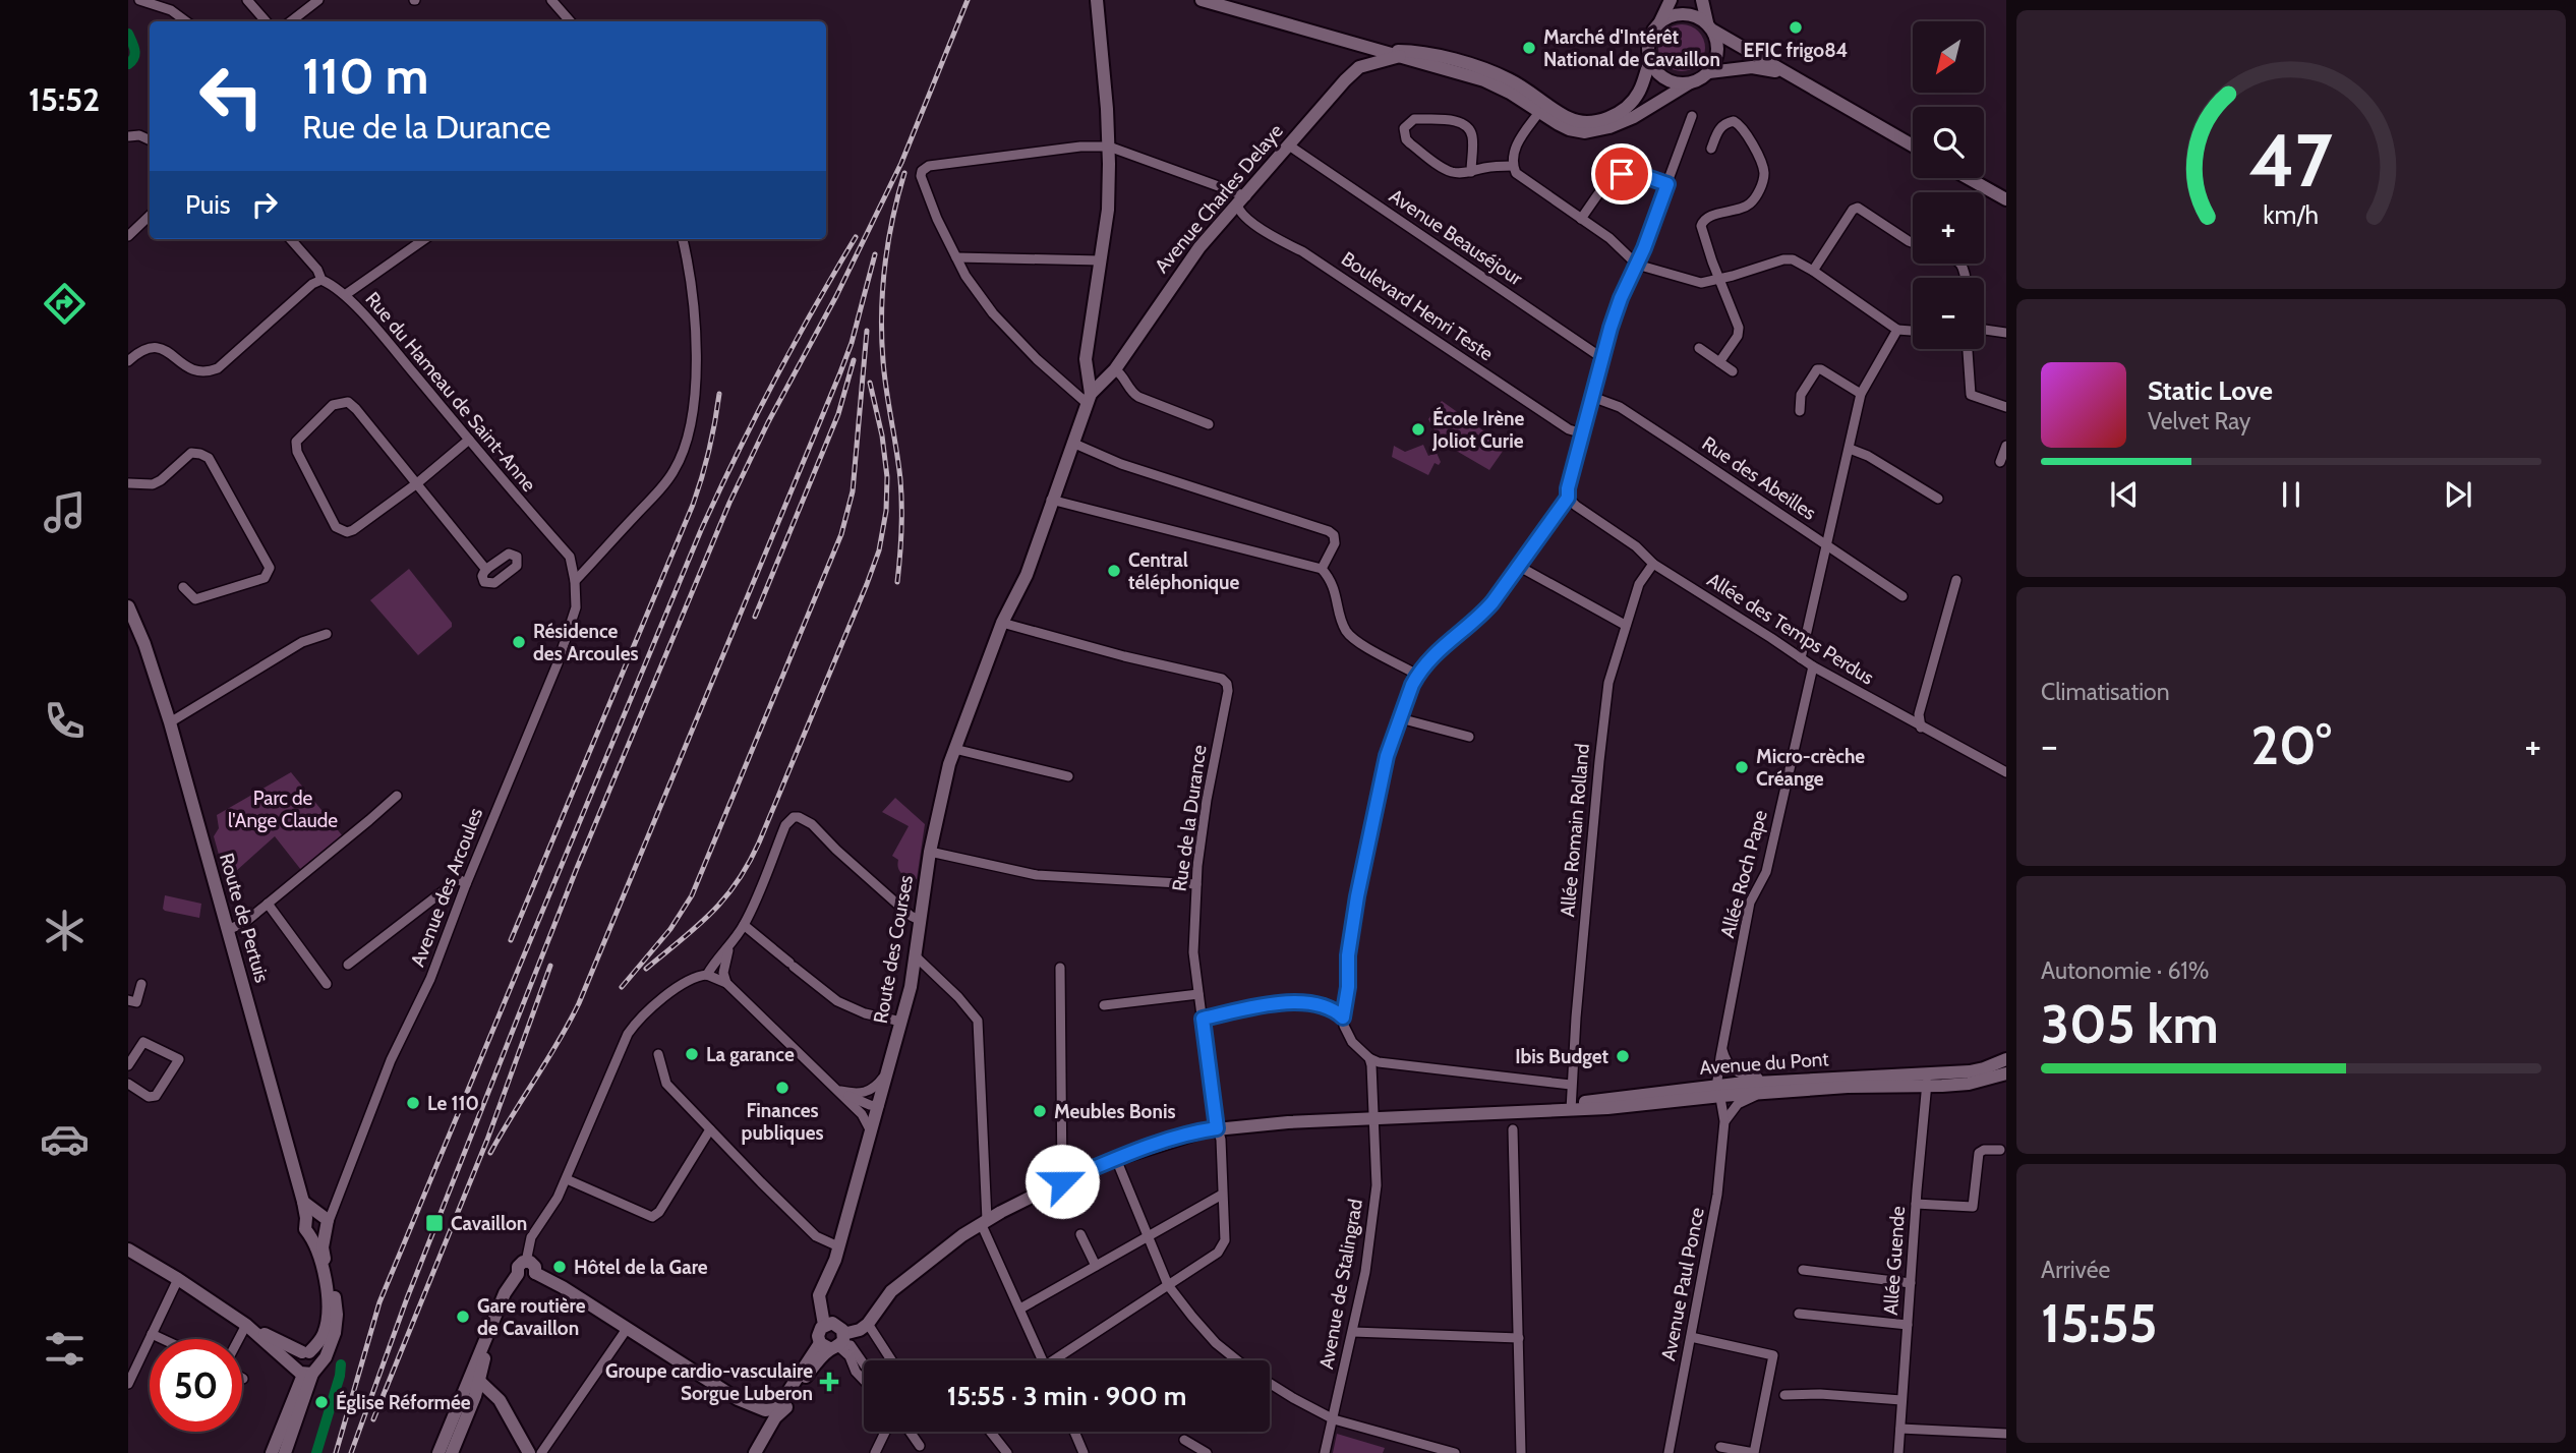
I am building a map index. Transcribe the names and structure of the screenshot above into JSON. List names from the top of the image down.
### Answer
{
  "streets": {
    "street": [
      "Avenue Charles Delaye",
      "Avenue Beauséjour",
      "Boulevard Henri Teste",
      "Rue du Hameau de Saint-Anne",
      "Rue des Abeilles",
      "Allée des Temps Perdus",
      "Rue de la Durance",
      "Allée Romain Rolland",
      "Allée Roch Pape",
      "Avenue des Arcoules",
      "Route de Pertuis",
      "Route des Courses",
      "Avenue du Pont",
      "Allée Guende",
      "Avenue de Stalingrad",
      "Avenue Paul Ponce"
    ]
  },
  "crossings": [
    ["Avenue Charles Delaye", "Avenue Beauséjour"],
    ["Avenue Charles Delaye", "Boulevard Henri Teste"],
    ["Avenue Charles Delaye", "Route des Courses"],
    ["Rue du Hameau de Saint-Anne", "Avenue des Arcoules"],
    ["Allée des Temps Perdus", "Allée Romain Rolland"],
    ["Allée des Temps Perdus", "Allée Roch Pape"],
    ["Rue de la Durance", "Route des Courses"],
    ["Rue de la Durance", "Avenue du Pont"],
    ["Allée Romain Rolland", "Avenue du Pont"],
    ["Allée Roch Pape", "Avenue du Pont"],
    ["Allée Roch Pape", "Avenue Paul Ponce"],
    ["Avenue des Arcoules", "Route de Pertuis"],
    ["Avenue du Pont", "Allée Guende"],
    ["Avenue du Pont", "Avenue de Stalingrad"],
    ["Avenue du Pont", "Avenue Paul Ponce"]
  ],
  "parks": ["Parc de l'Ange Claude"],
  "places": {
    "other": [
      "EFIC frigo84",
      "Marché d'Intérêt National de Cavaillon",
      "École Irène Joliot Curie",
      "Central téléphonique",
      "Résidence des Arcoules",
      "Micro-crèche Créange",
      "La garance",
      "Ibis Budget",
      "Finances publiques",
      "Le 110",
      "Meubles Bonis",
      "Hôtel de la Gare",
      "Gare routière de Cavaillon",
      "Église Réformée"
    ],
    "transit": ["Cavaillon"],
    "health": ["Groupe cardio-vasculaire Sorgue Luberon"]
  },
  "north": "bottom left",
  "page": {
    "tabs": "15:52",
    "map_buttons": ["+", "−"],
    "turn": ["110 m", "Rue de la Durance"],
    "then": "Puis",
    "song": ["Static Love", "Velvet Ray"],
    "tile": [
      "Climatisation",
      ["Autonomie · 61%", "305 km"],
      ["Arrivée", "15:55"]
    ],
    "heat": ["−", "20°", "+"],
    "limit": "50",
    "trip": "15:55 · 3 min · 900 m",
    "gauge": ["47", "km/h"]
  }
}
